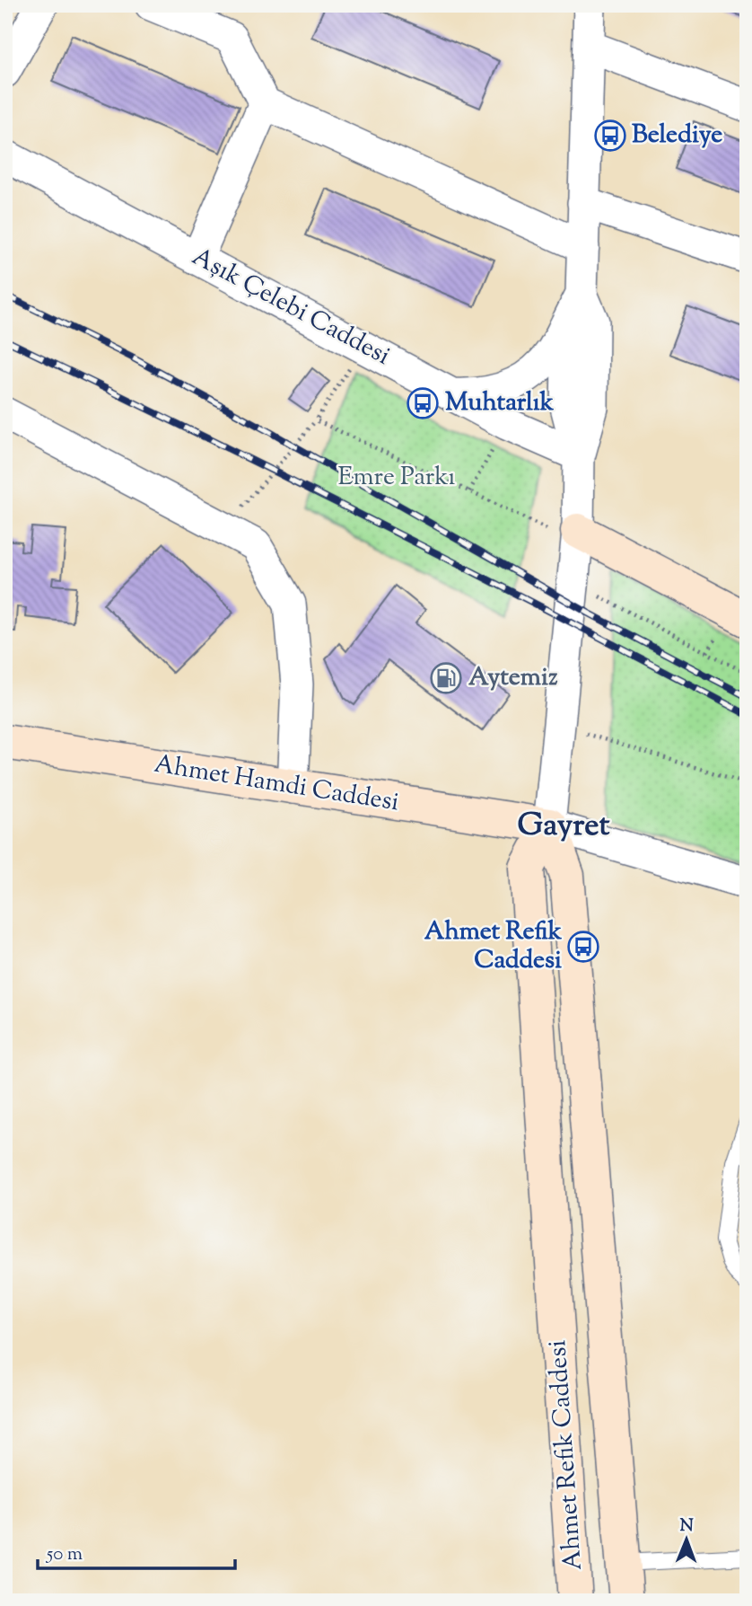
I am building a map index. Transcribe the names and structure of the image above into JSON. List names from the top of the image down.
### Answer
{
  "streets": {
    "main road": ["Ahmet Hamdi Caddesi", "Ahmet Refik Caddesi"],
    "street": ["Aşık Çelebi Caddesi"]
  },
  "crossings": [
    ["Aşık Çelebi Caddesi", "Ahmet Refik Caddesi"],
    ["Ahmet Hamdi Caddesi", "Ahmet Refik Caddesi"]
  ],
  "districts": ["Gayret"],
  "parks": ["Emre Parkı"],
  "places": {
    "bus stop": ["Belediye", "Muhtarlık", "Ahmet Refik Caddesi"],
    "fuel station": ["Aytemiz"]
  },
  "scale_bar": "50 m",
  "north": "top"
}
